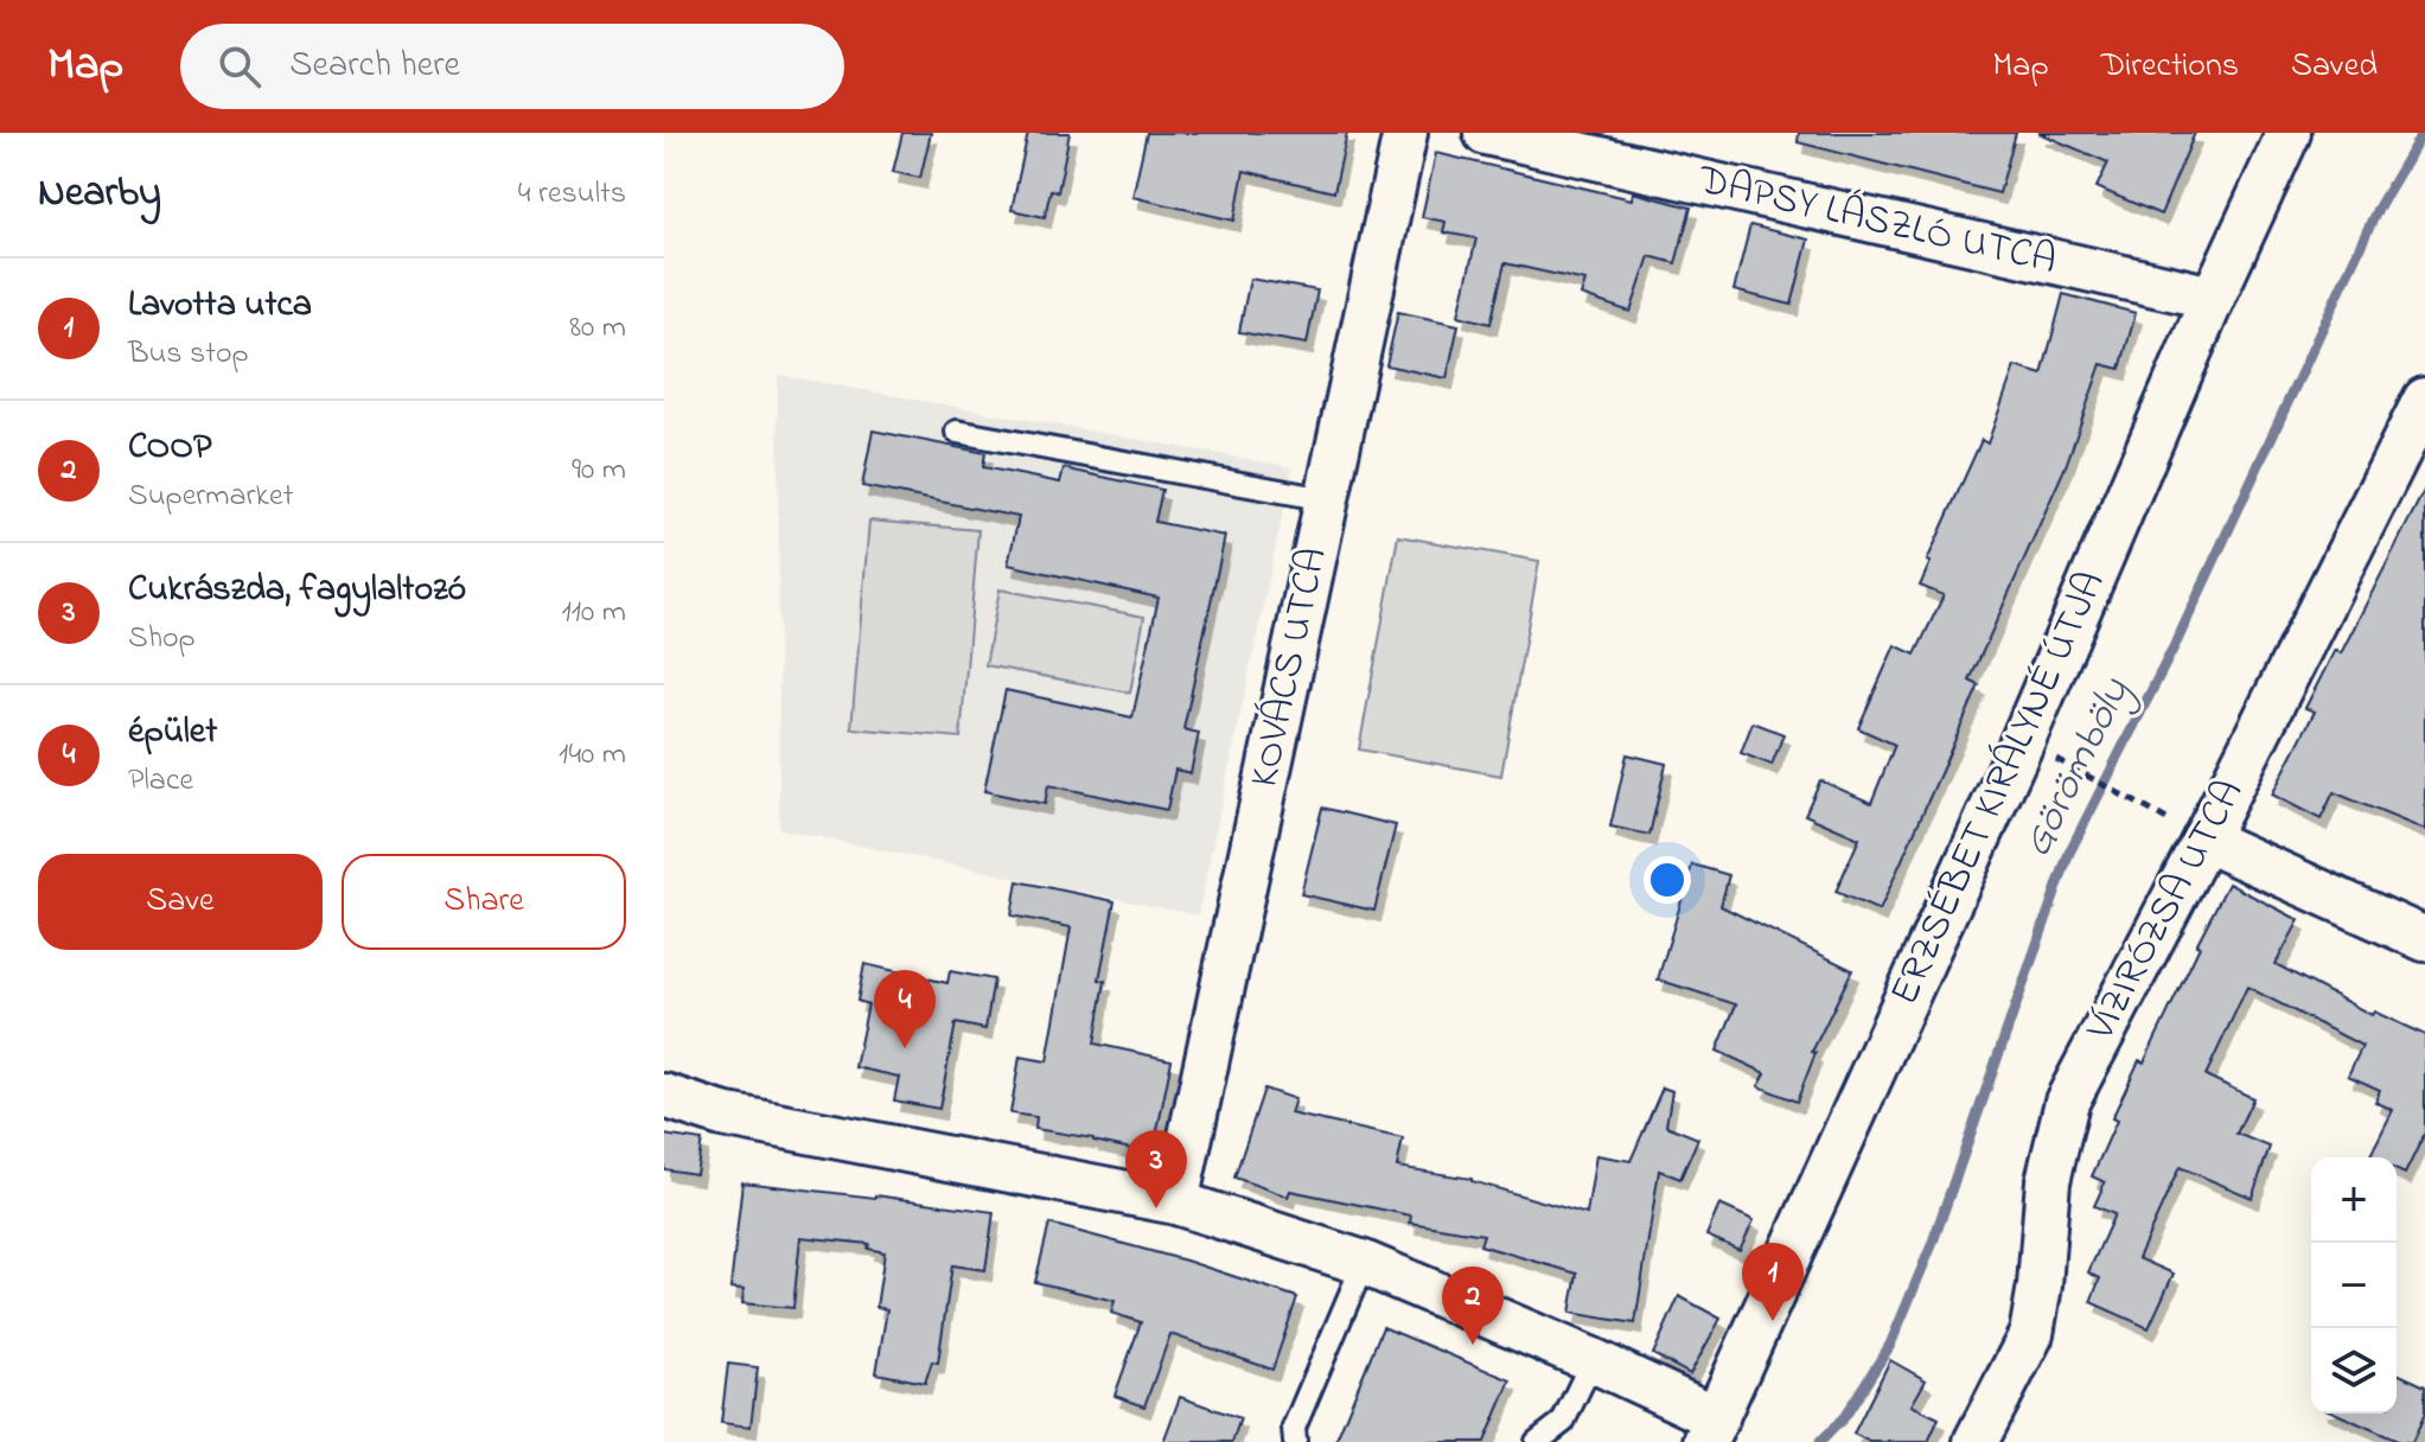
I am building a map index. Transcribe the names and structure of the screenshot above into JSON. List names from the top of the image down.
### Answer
{
  "streets": {
    "street": [
      "DAPSY LÁSZLÓ UTCA",
      "KOVÁCS UTCA",
      "ERZSÉBET KIRÁLYNÉ ÚTJA",
      "VÍZIRÓZSA UTCA"
    ]
  },
  "crossings": [
    ["DAPSY LÁSZLÓ UTCA", "ERZSÉBET KIRÁLYNÉ ÚTJA"]
  ],
  "water": ["Görömböly"],
  "page": {
    "header": "Map",
    "search": "Search here",
    "nav": ["Map", "Directions", "Saved"],
    "heading": ["Nearby", "4 results"],
    "list": [
      {
        "mark": "1",
        "name": "Lavotta utca",
        "note": "Bus stop",
        "value": "80 m"
      },
      {
        "mark": "2",
        "name": "COOP",
        "note": "Supermarket",
        "value": "90 m"
      },
      {
        "mark": "3",
        "name": "Cukrászda, fagylaltozó",
        "note": "Shop",
        "value": "110 m"
      },
      {
        "mark": "4",
        "name": "épület",
        "note": "Place",
        "value": "140 m"
      }
    ],
    "buttons": ["Save", "Share"],
    "pins": [
      "4",
      "3",
      "1",
      "2"
    ],
    "map_buttons": ["+", "−"]
  }
}
